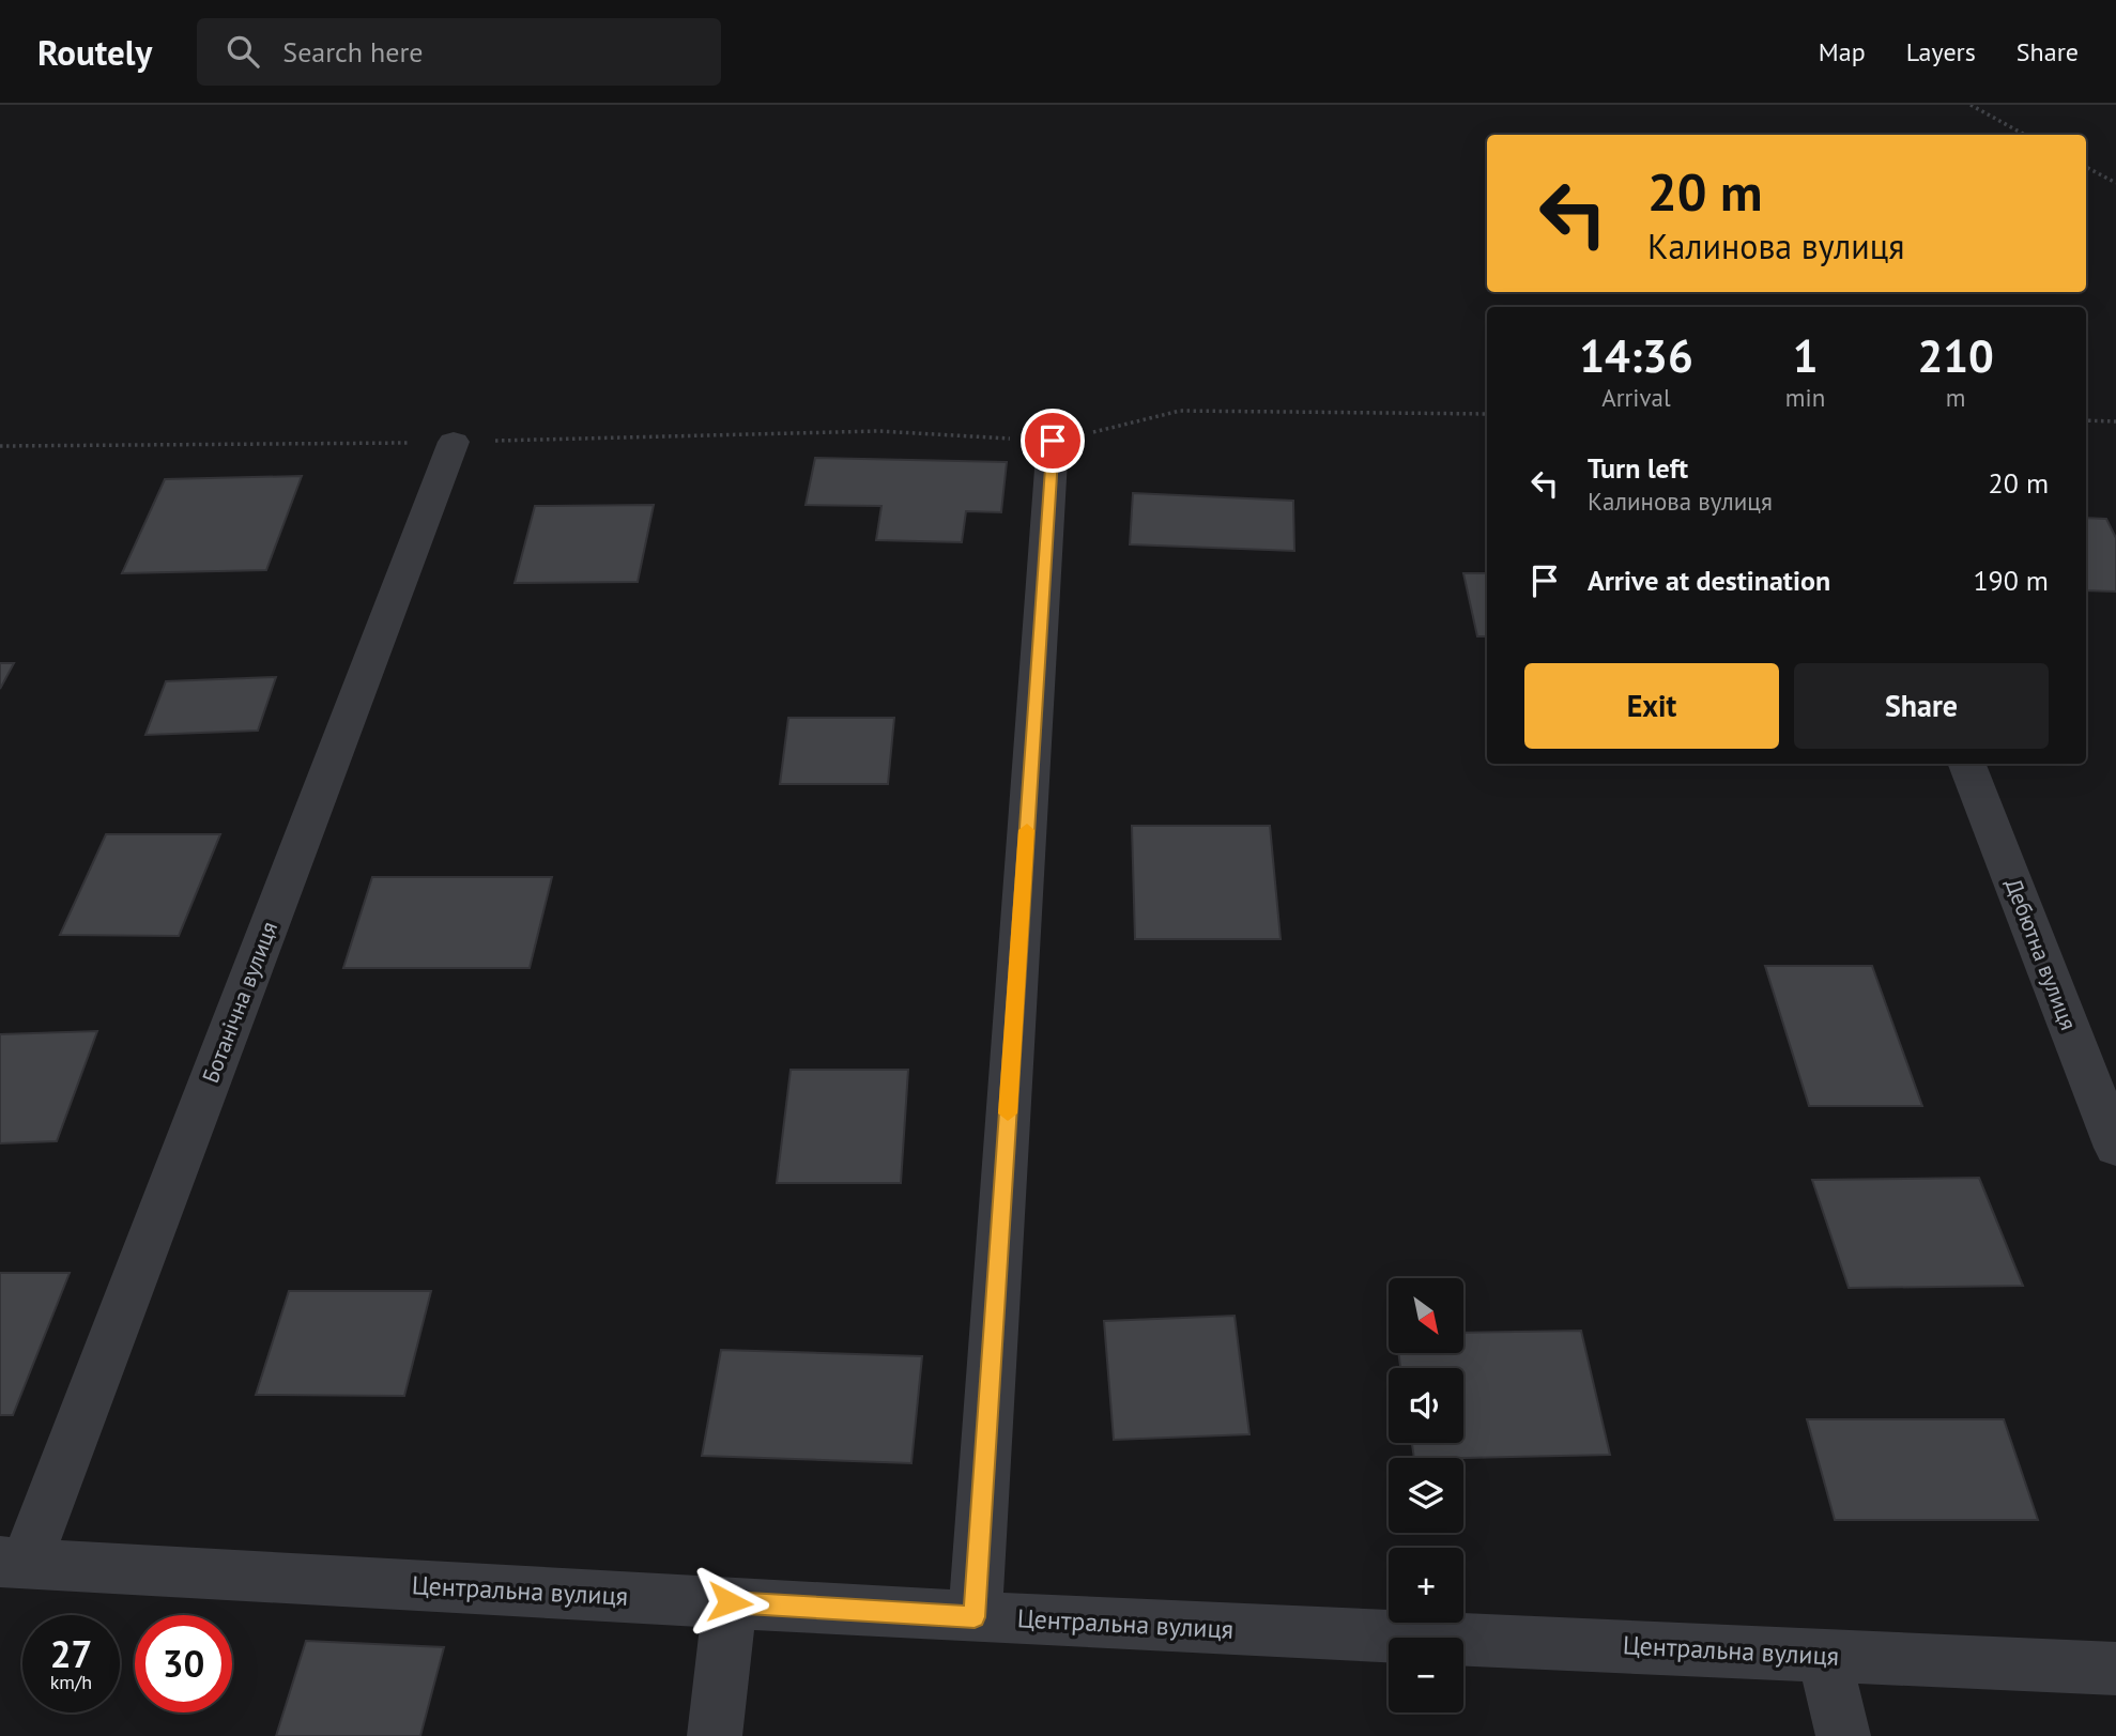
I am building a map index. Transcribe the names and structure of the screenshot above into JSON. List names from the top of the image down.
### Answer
{
  "streets": {
    "street": ["Дебютна вулиця", "Ботанічна вулиця", "Центральна вулиця"]
  },
  "crossings": [
    ["Ботанічна вулиця", "Центральна вулиця"]
  ],
  "north": "bottom right",
  "page": {
    "header": "Routely",
    "search": "Search here",
    "nav": ["Map", "Layers", "Share"],
    "turn": ["20 m", "Калинова вулиця"],
    "eta": [
      "14:36",
      "Arrival",
      "1",
      "min",
      "210",
      "m"
    ],
    "list": [
      {
        "name": "Turn left",
        "note": "Калинова вулиця",
        "value": "20 m"
      },
      {
        "name": "Arrive at destination",
        "value": "190 m"
      }
    ],
    "buttons": ["Exit", "Share"],
    "map_buttons": ["+", "−"],
    "speed": "27 km/h",
    "limit": "30"
  }
}
